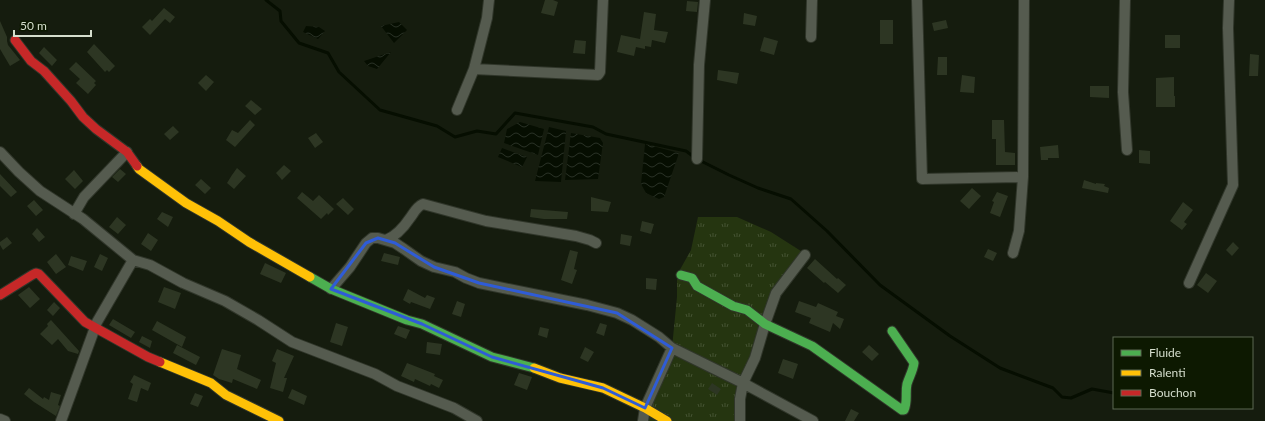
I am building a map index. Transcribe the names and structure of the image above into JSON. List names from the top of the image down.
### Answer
{
  "legend": ["Fluide", "Ralenti", "Bouchon"],
  "scale_bar": "50 m"
}
